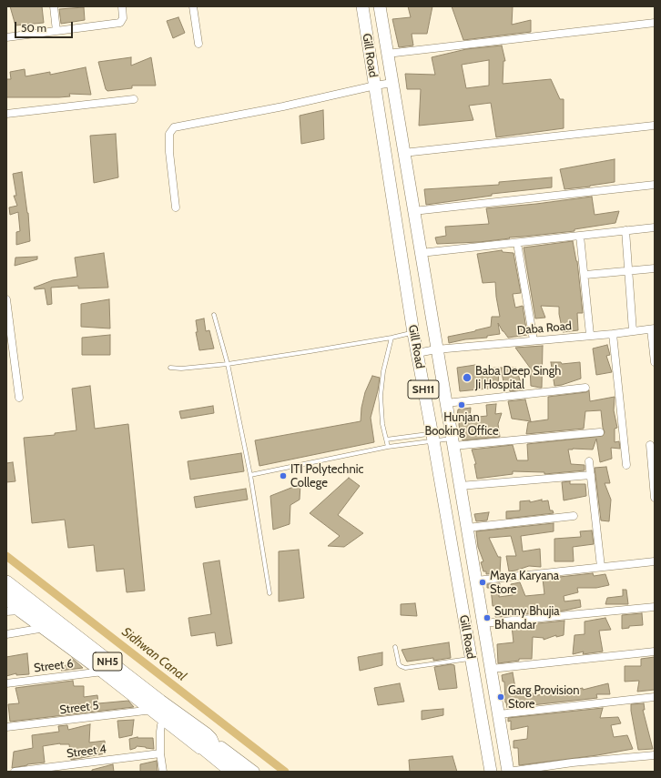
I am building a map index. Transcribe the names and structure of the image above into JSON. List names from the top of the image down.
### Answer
{
  "streets": {
    "highway": ["NH5"],
    "main road": ["Gill Road", "SH11"],
    "street": [
      "Daba Road",
      "Street 6",
      "Street 5",
      "Street 4"
    ]
  },
  "crossings": [
    ["Gill Road", "Daba Road"],
    ["NH5", "Street 6"],
    ["NH5", "Street 5"]
  ],
  "water": ["Sidhwan Canal"],
  "places": [
    "Baba Deep Singh Ji Hospital",
    "Hunjan Booking Office",
    "ITI Polytechnic College",
    "Maya Karyana Store",
    "Sunny Bhujia Bhandar",
    "Garg Provision Store"
  ],
  "scale_bar": "50 m"
}
